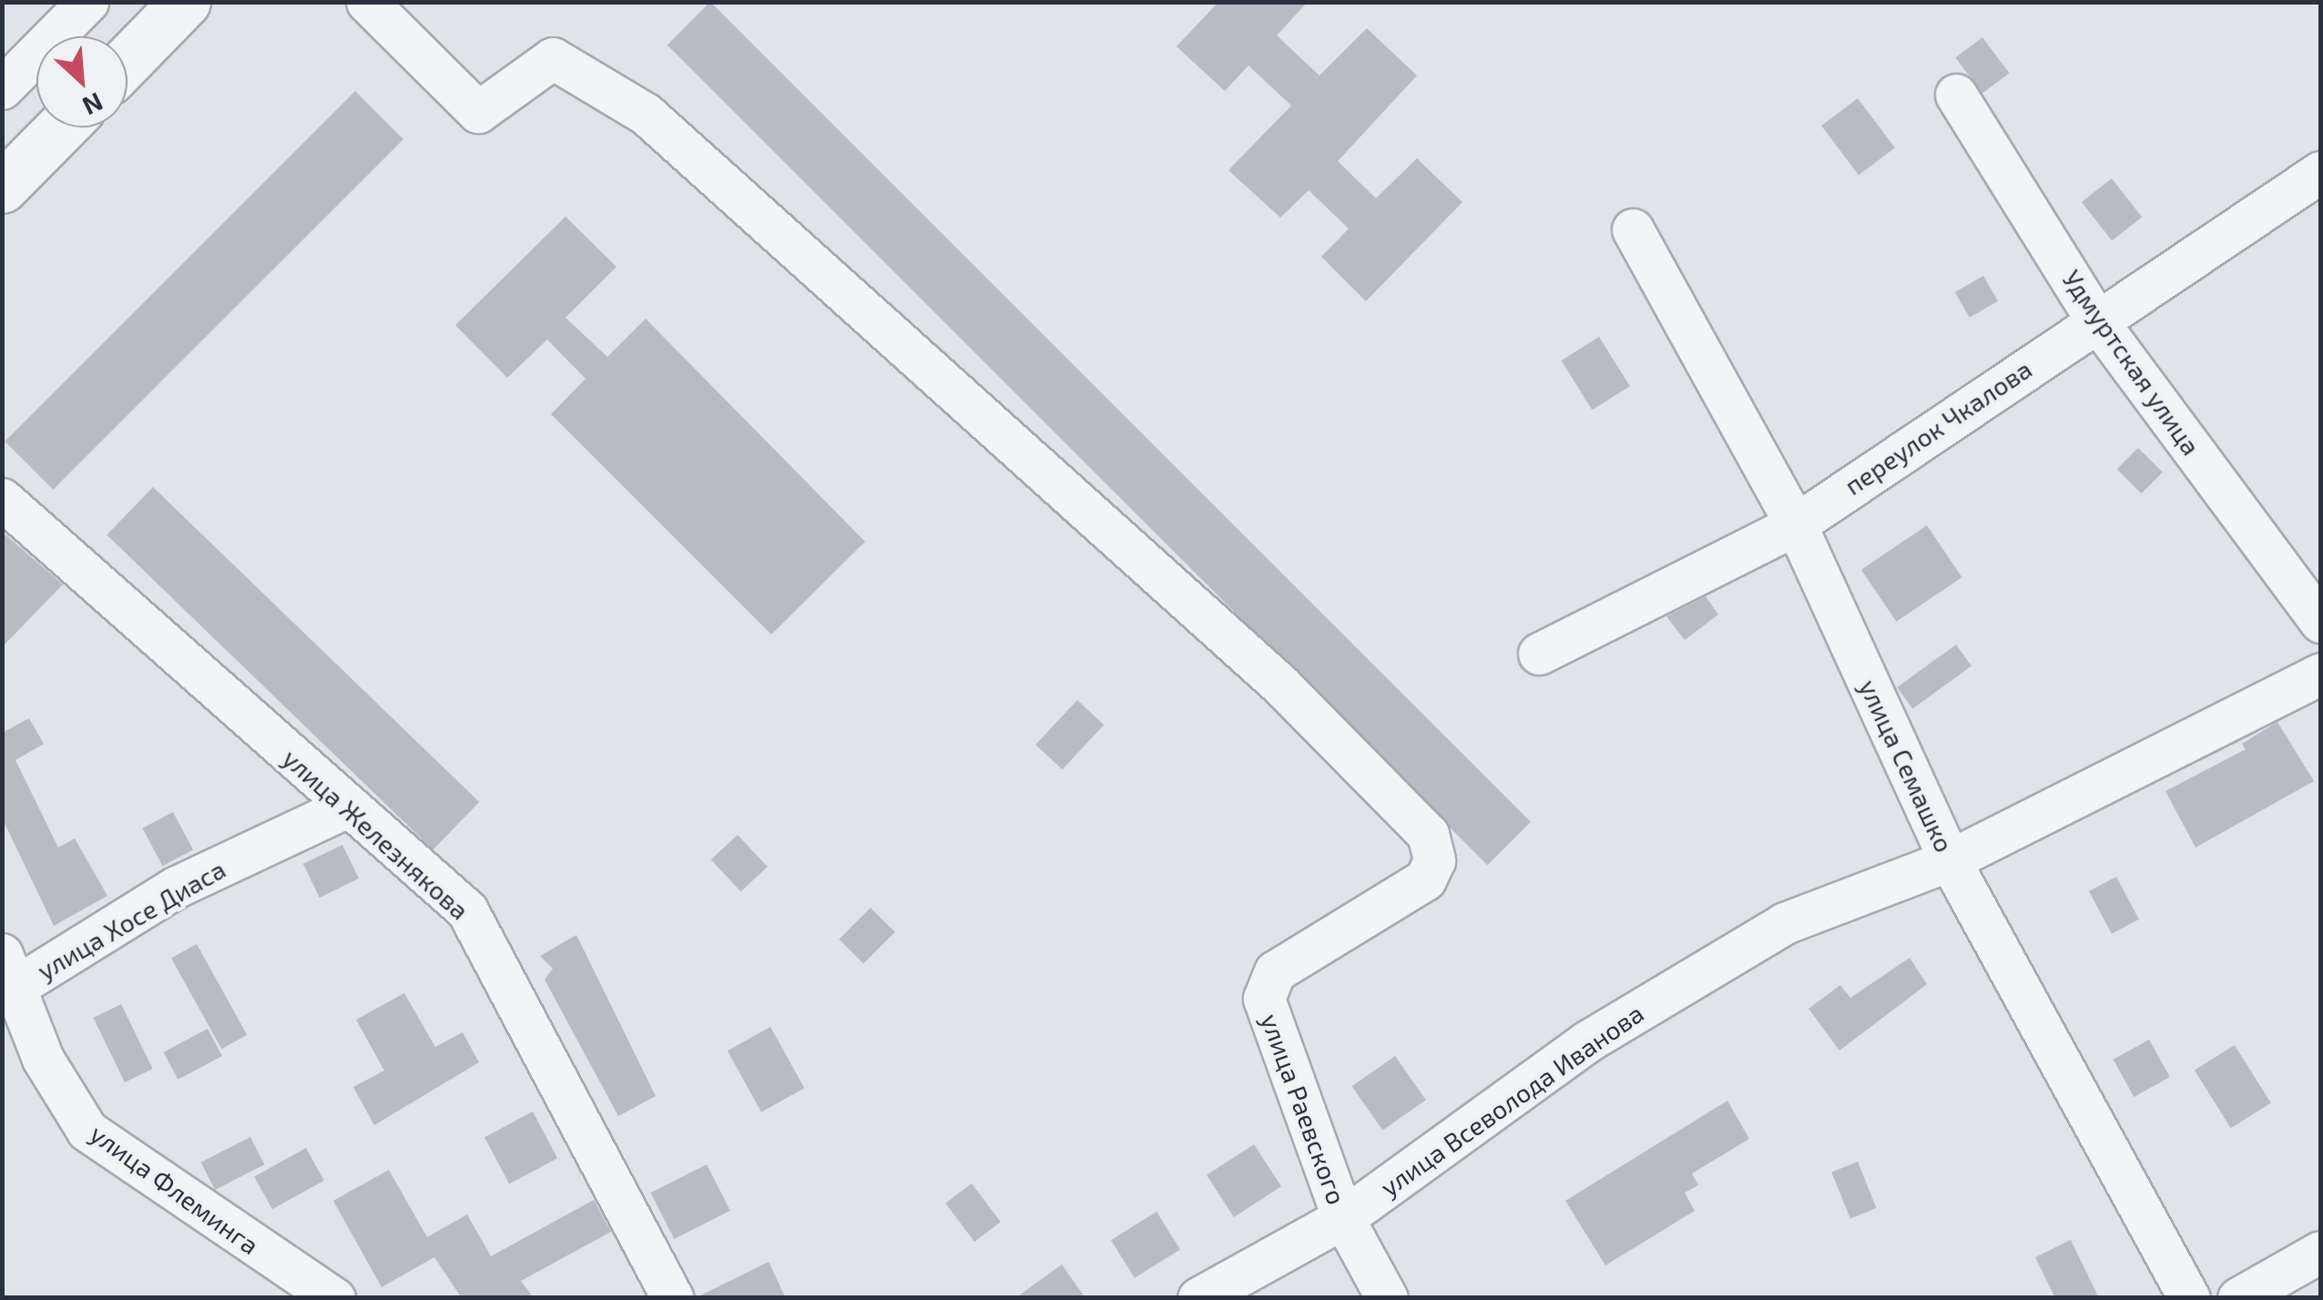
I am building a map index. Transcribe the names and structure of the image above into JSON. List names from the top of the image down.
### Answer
{
  "streets": {
    "street": [
      "Удмуртская улица",
      "переулок Чкалова",
      "улица Семашко",
      "улица Железнякова",
      "улица Хосе Диаса",
      "улица Всеволода Иванова",
      "улица Раевского",
      "улица Флеминга"
    ]
  },
  "crossings": [
    ["Удмуртская улица", "переулок Чкалова"],
    ["переулок Чкалова", "улица Семашко"],
    ["улица Семашко", "улица Всеволода Иванова"],
    ["улица Железнякова", "улица Хосе Диаса"],
    ["улица Хосе Диаса", "улица Флеминга"],
    ["улица Всеволода Иванова", "улица Раевского"]
  ],
  "north": "bottom right"
}
